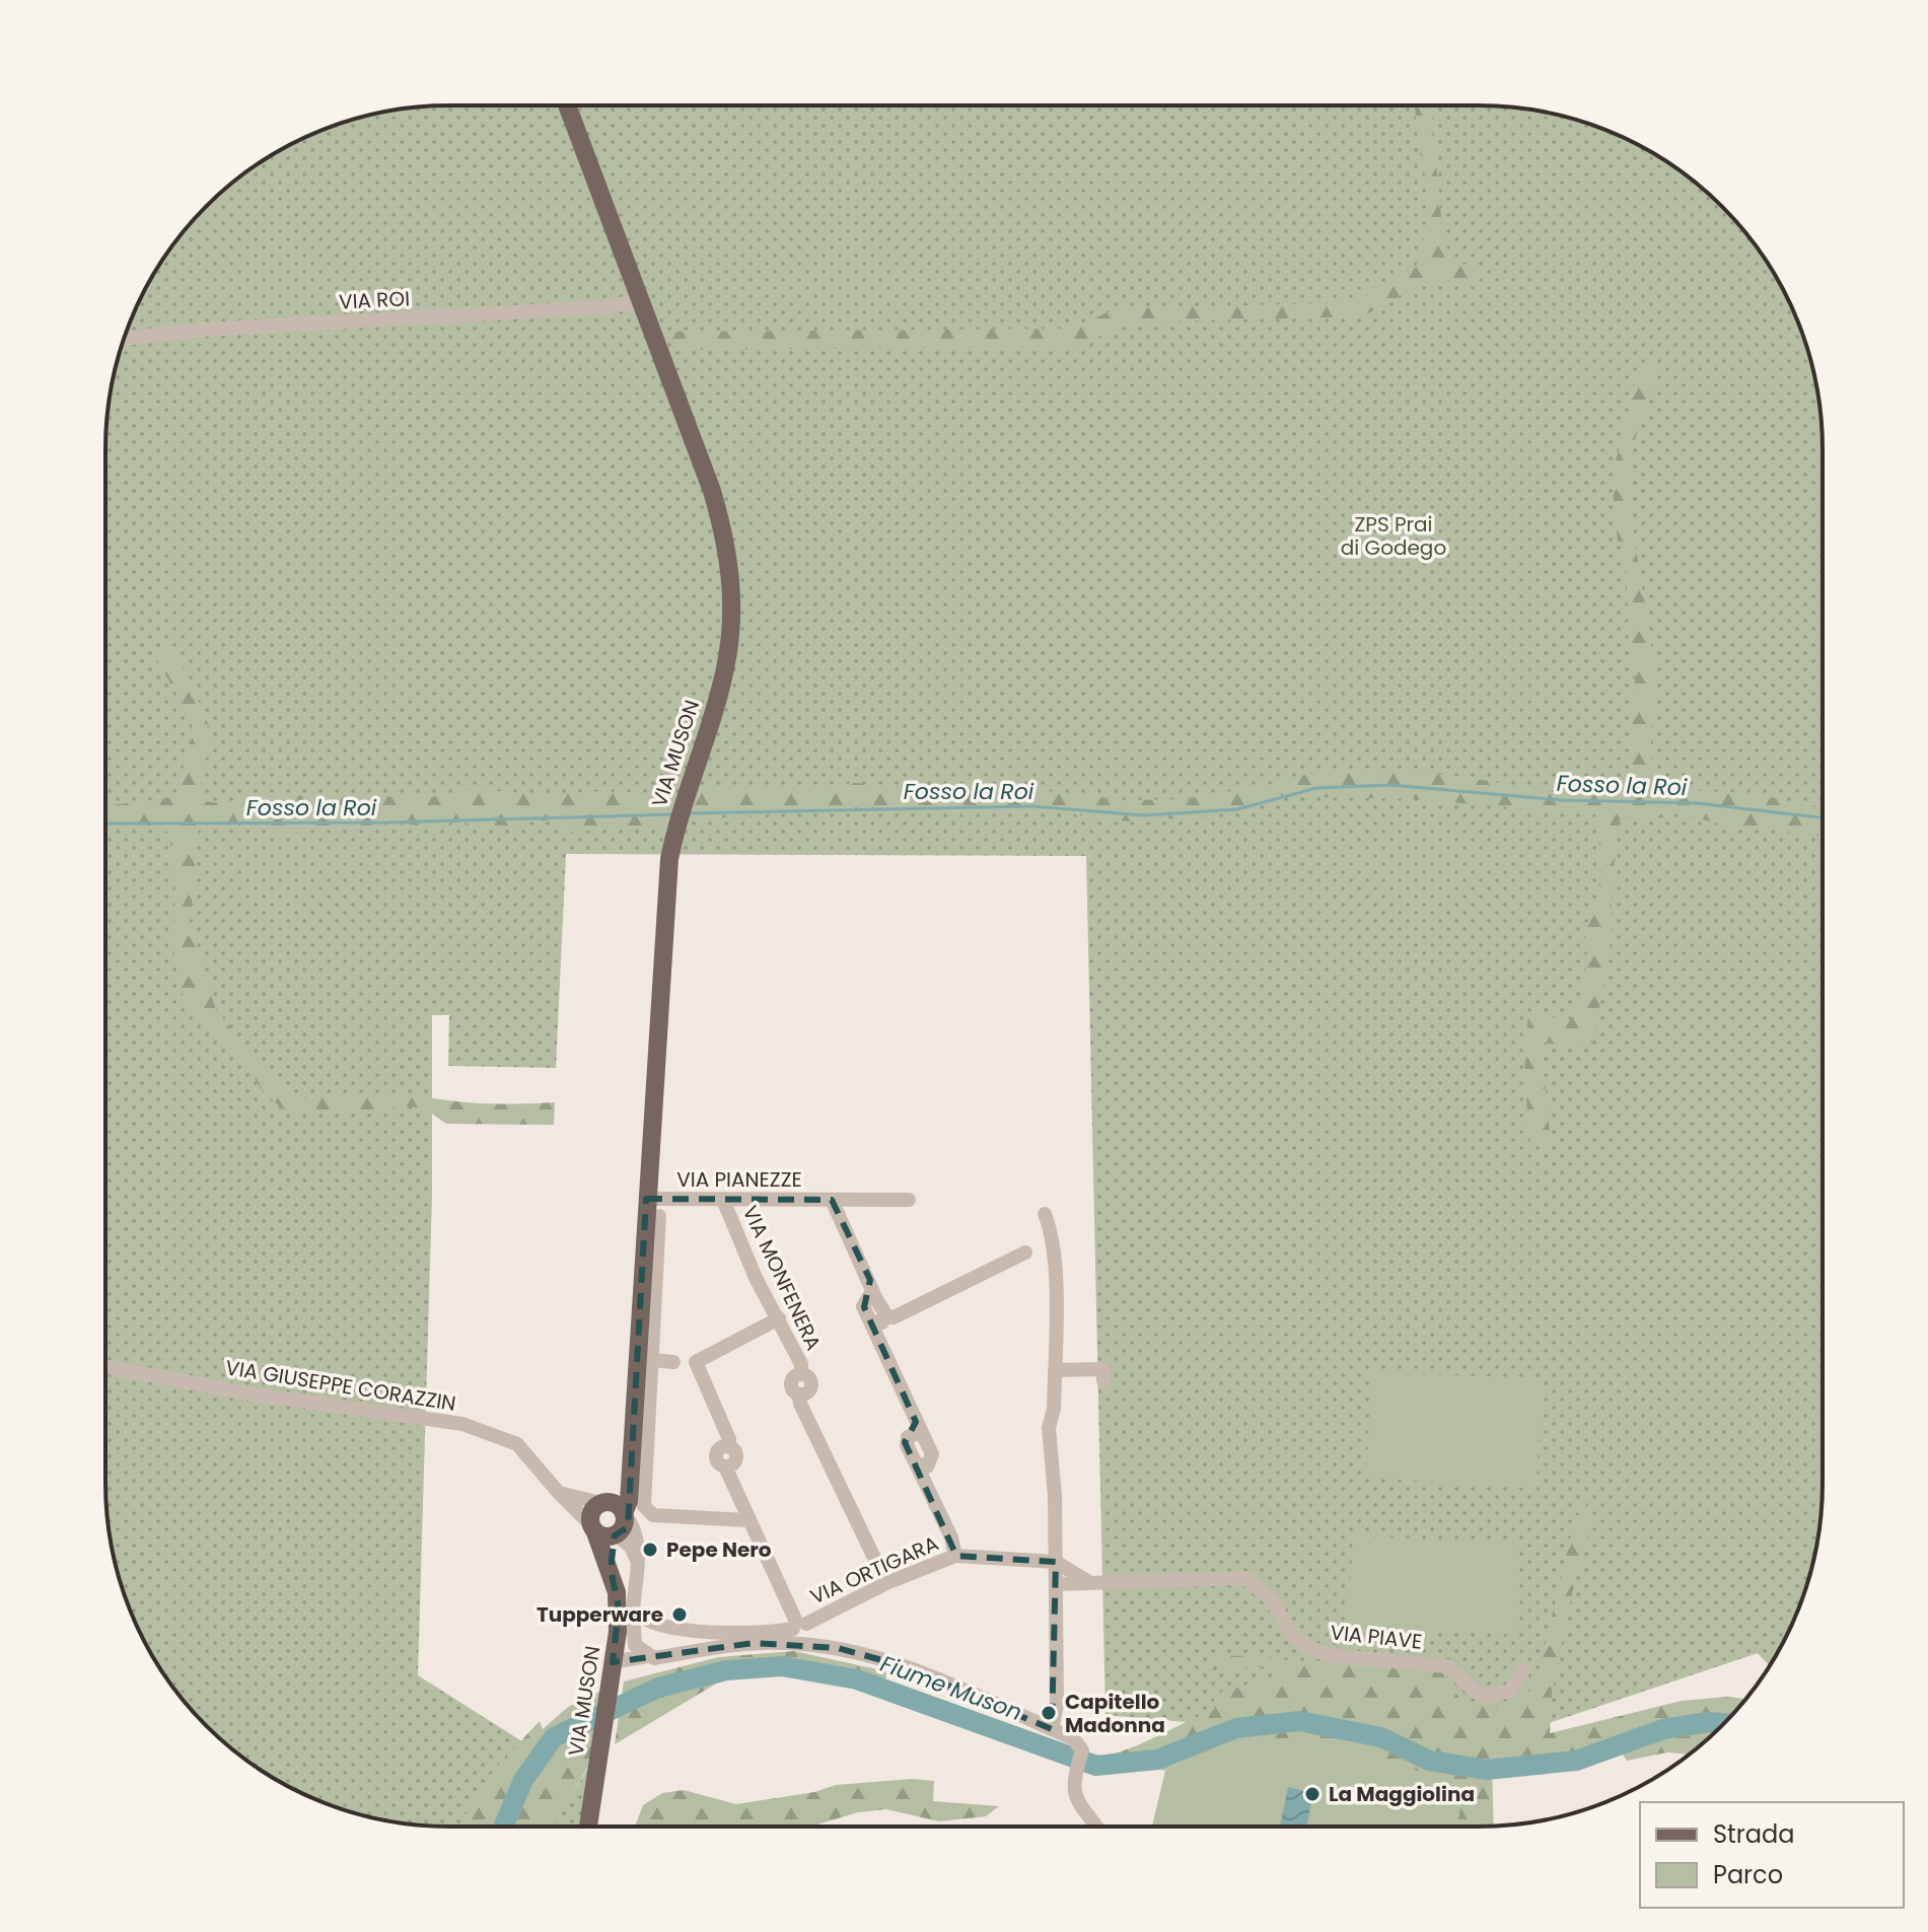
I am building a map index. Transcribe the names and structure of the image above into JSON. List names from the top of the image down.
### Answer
{
  "streets": {
    "main road": ["VIA MUSON"],
    "street": [
      "VIA ROI",
      "VIA PIANEZZE",
      "VIA MONFENERA",
      "VIA GIUSEPPE CORAZZIN",
      "VIA ORTIGARA",
      "VIA PIAVE"
    ]
  },
  "crossings": [
    ["VIA ROI", "VIA MUSON"],
    ["VIA MUSON", "VIA PIANEZZE"],
    ["VIA MUSON", "VIA GIUSEPPE CORAZZIN"],
    ["VIA PIANEZZE", "VIA MONFENERA"],
    ["VIA MONFENERA", "VIA ORTIGARA"]
  ],
  "water": ["Fosso la Roi", "Fiume Muson"],
  "parks": ["ZPS Prai di Godego"],
  "places": [
    "Pepe Nero",
    "Tupperware",
    "Capitello Madonna",
    "La Maggiolina"
  ],
  "legend": ["Strada", "Parco"]
}
